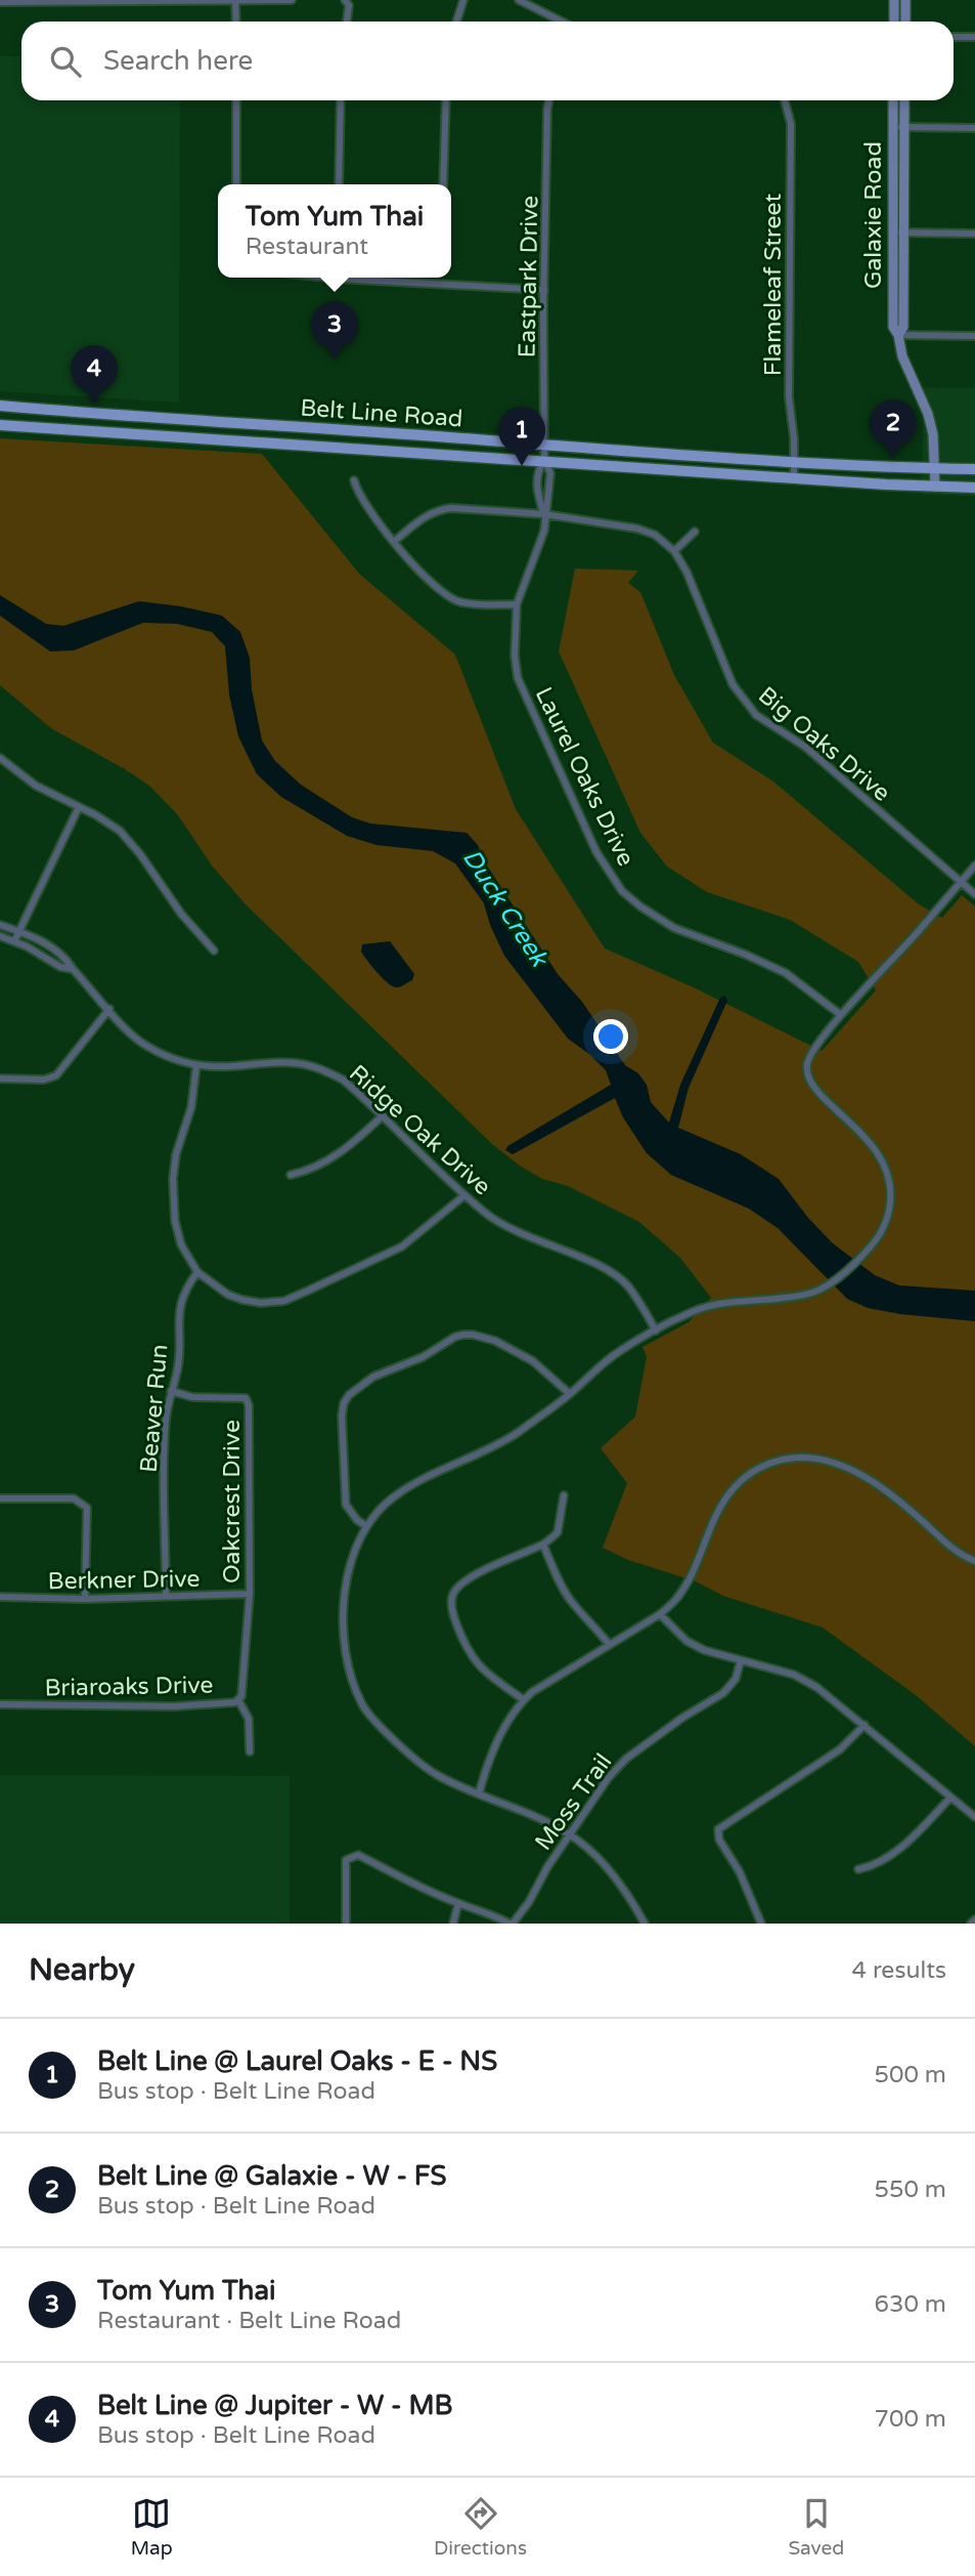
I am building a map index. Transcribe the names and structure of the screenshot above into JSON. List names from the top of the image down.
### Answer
{
  "streets": {
    "main road": ["Belt Line Road"],
    "street": [
      "Galaxie Road",
      "Eastpark Drive",
      "Flameleaf Street",
      "Big Oaks Drive",
      "Laurel Oaks Drive",
      "Ridge Oak Drive",
      "Beaver Run",
      "Oakcrest Drive",
      "Berkner Drive",
      "Briaroaks Drive",
      "Moss Trail"
    ]
  },
  "crossings": [
    ["Galaxie Road", "Belt Line Road"],
    ["Eastpark Drive", "Belt Line Road"],
    ["Eastpark Drive", "Laurel Oaks Drive"],
    ["Flameleaf Street", "Belt Line Road"],
    ["Belt Line Road", "Laurel Oaks Drive"],
    ["Big Oaks Drive", "Laurel Oaks Drive"],
    ["Beaver Run", "Oakcrest Drive"],
    ["Beaver Run", "Berkner Drive"],
    ["Oakcrest Drive", "Berkner Drive"],
    ["Oakcrest Drive", "Briaroaks Drive"]
  ],
  "water": ["Duck Creek"],
  "page": {
    "search": "Search here",
    "popup": ["Tom Yum Thai", "Restaurant"],
    "pins": [
      "3",
      "4",
      "2",
      "1"
    ],
    "heading": ["Nearby", "4 results"],
    "list": [
      {
        "mark": "1",
        "name": "Belt Line @ Laurel Oaks - E - NS",
        "note": "Bus stop · Belt Line Road",
        "value": "500 m"
      },
      {
        "mark": "2",
        "name": "Belt Line @ Galaxie - W - FS",
        "note": "Bus stop · Belt Line Road",
        "value": "550 m"
      },
      {
        "mark": "3",
        "name": "Tom Yum Thai",
        "note": "Restaurant · Belt Line Road",
        "value": "630 m"
      },
      {
        "mark": "4",
        "name": "Belt Line @ Jupiter - W - MB",
        "note": "Bus stop · Belt Line Road",
        "value": "700 m"
      }
    ],
    "nav": ["Map", "Directions", "Saved"]
  }
}
